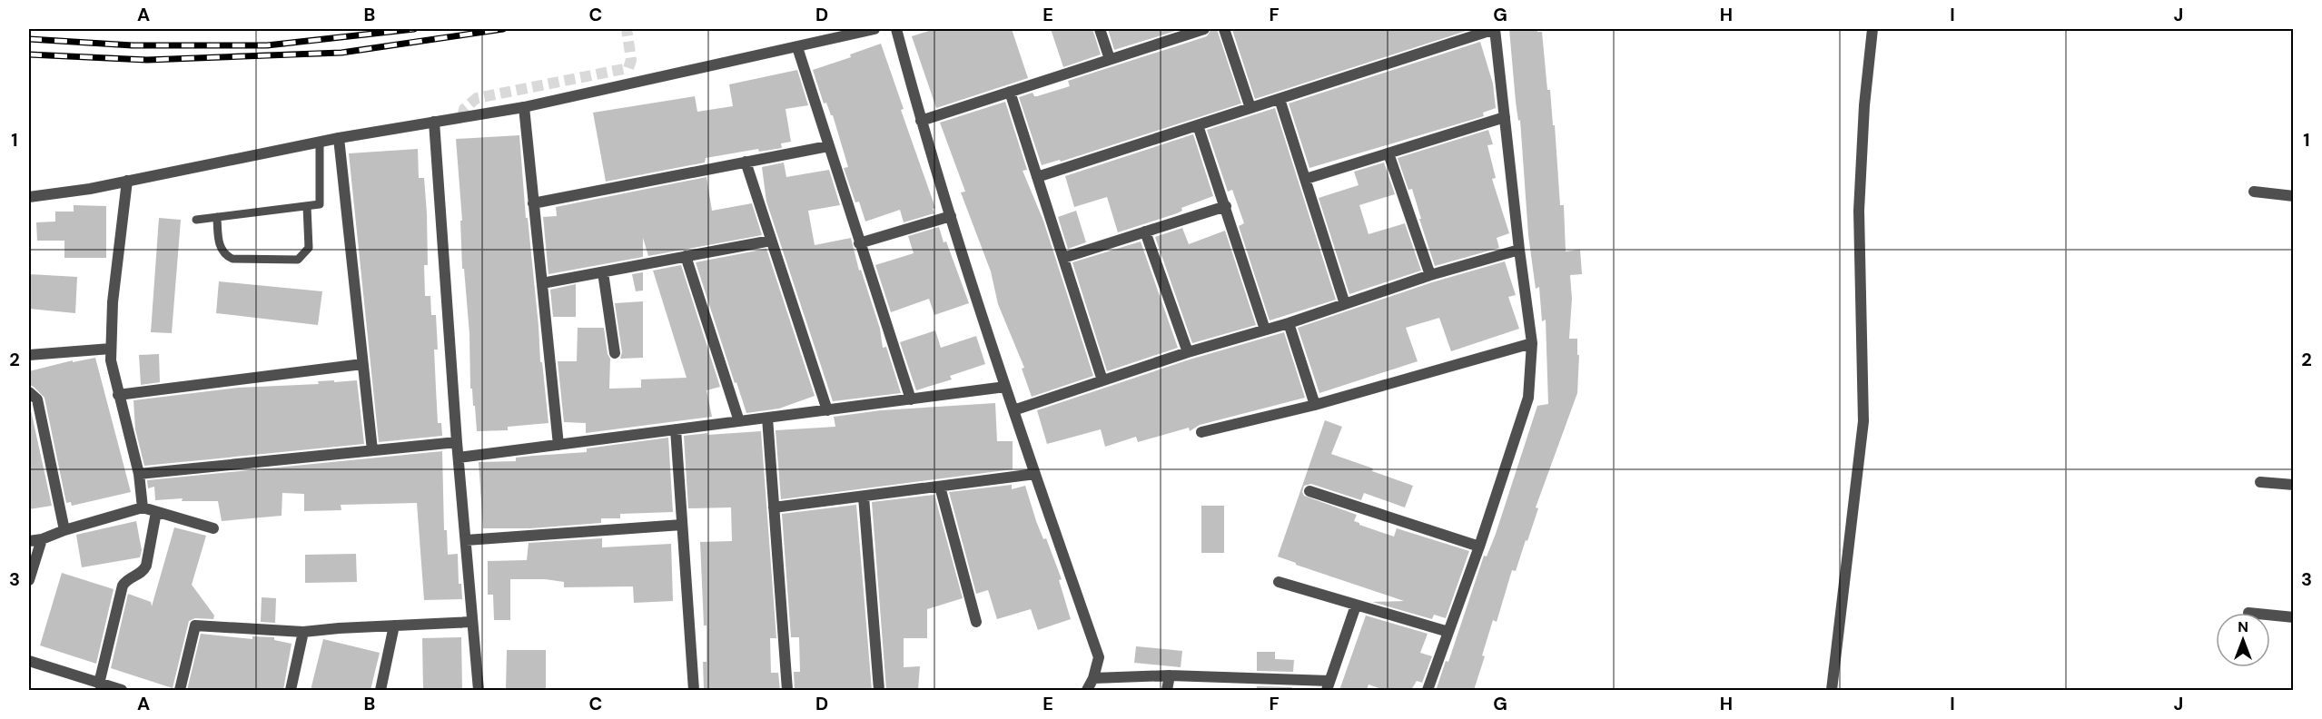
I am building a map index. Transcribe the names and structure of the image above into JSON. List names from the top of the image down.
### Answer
{
  "north": "top",
  "grid": {
    "columns": [
      "A",
      "B",
      "C",
      "D",
      "E",
      "F",
      "G",
      "H",
      "I",
      "J"
    ],
    "rows": ["1", "2", "3"]
  }
}
